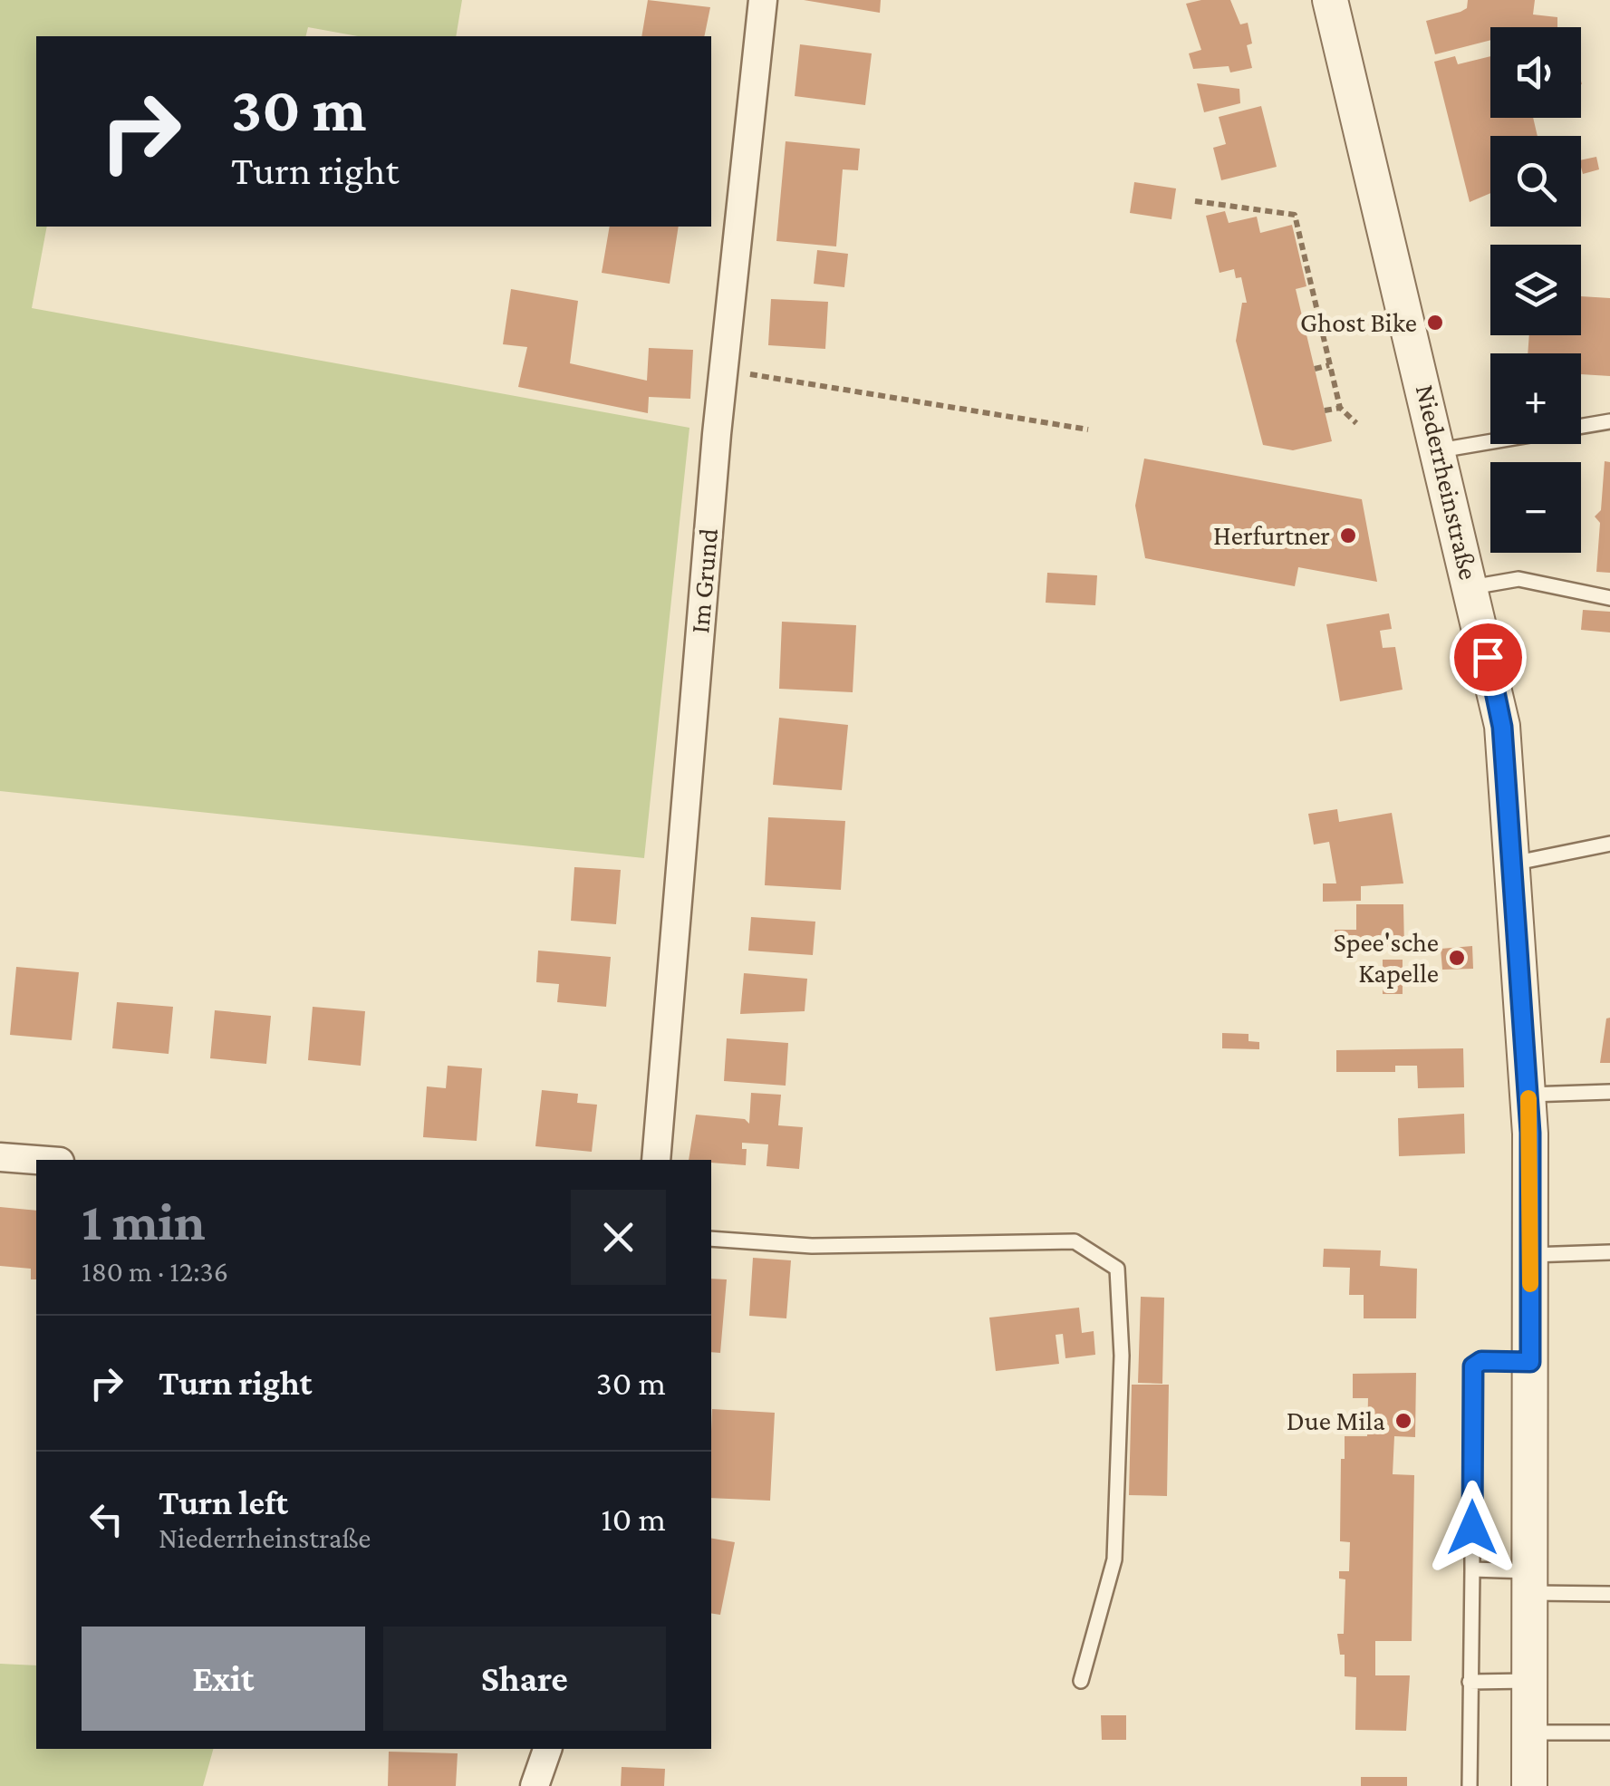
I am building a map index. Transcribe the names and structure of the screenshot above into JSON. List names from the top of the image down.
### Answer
{
  "streets": {
    "street": ["Niederrheinstraße", "Im Grund"]
  },
  "places": [
    "Ghost Bike",
    "Herfurtner",
    "Spee'sche Kapelle",
    "Due Mila"
  ],
  "page": {
    "map_buttons": ["+", "−"],
    "turn": ["30 m", "Turn right"],
    "heading": ["1 min", "180 m · 12:36"],
    "list": [
      {
        "name": "Turn right",
        "value": "30 m"
      },
      {
        "name": "Turn left",
        "note": "Niederrheinstraße",
        "value": "10 m"
      }
    ],
    "buttons": ["Exit", "Share"]
  }
}
